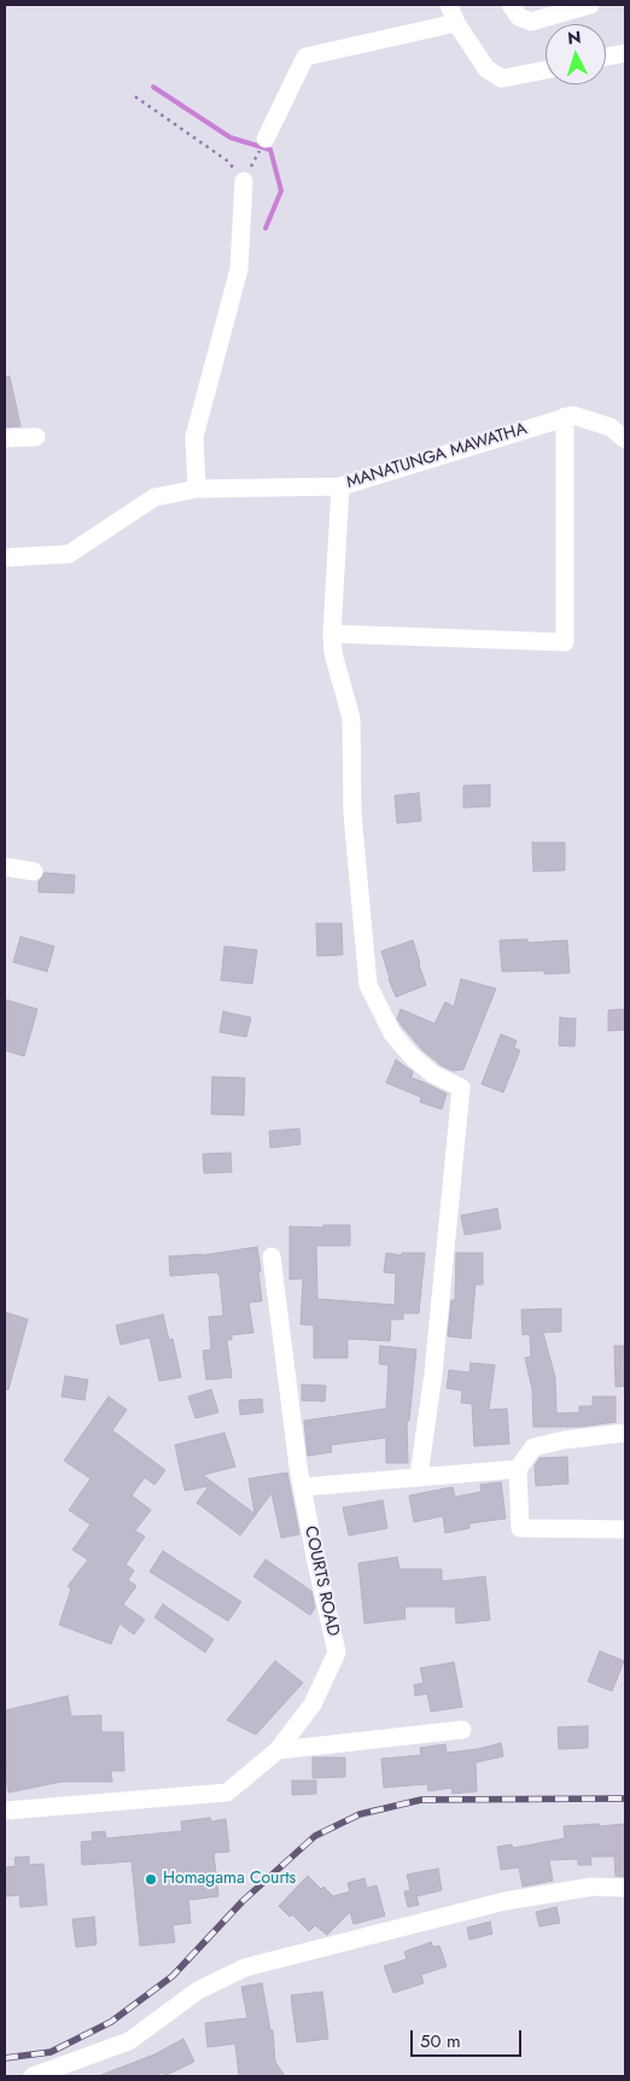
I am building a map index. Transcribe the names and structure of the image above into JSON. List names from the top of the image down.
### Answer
{
  "streets": {
    "street": ["MANATUNGA MAWATHA", "COURTS ROAD"]
  },
  "places": ["Homagama Courts"],
  "scale_bar": "50 m",
  "north": "top"
}
